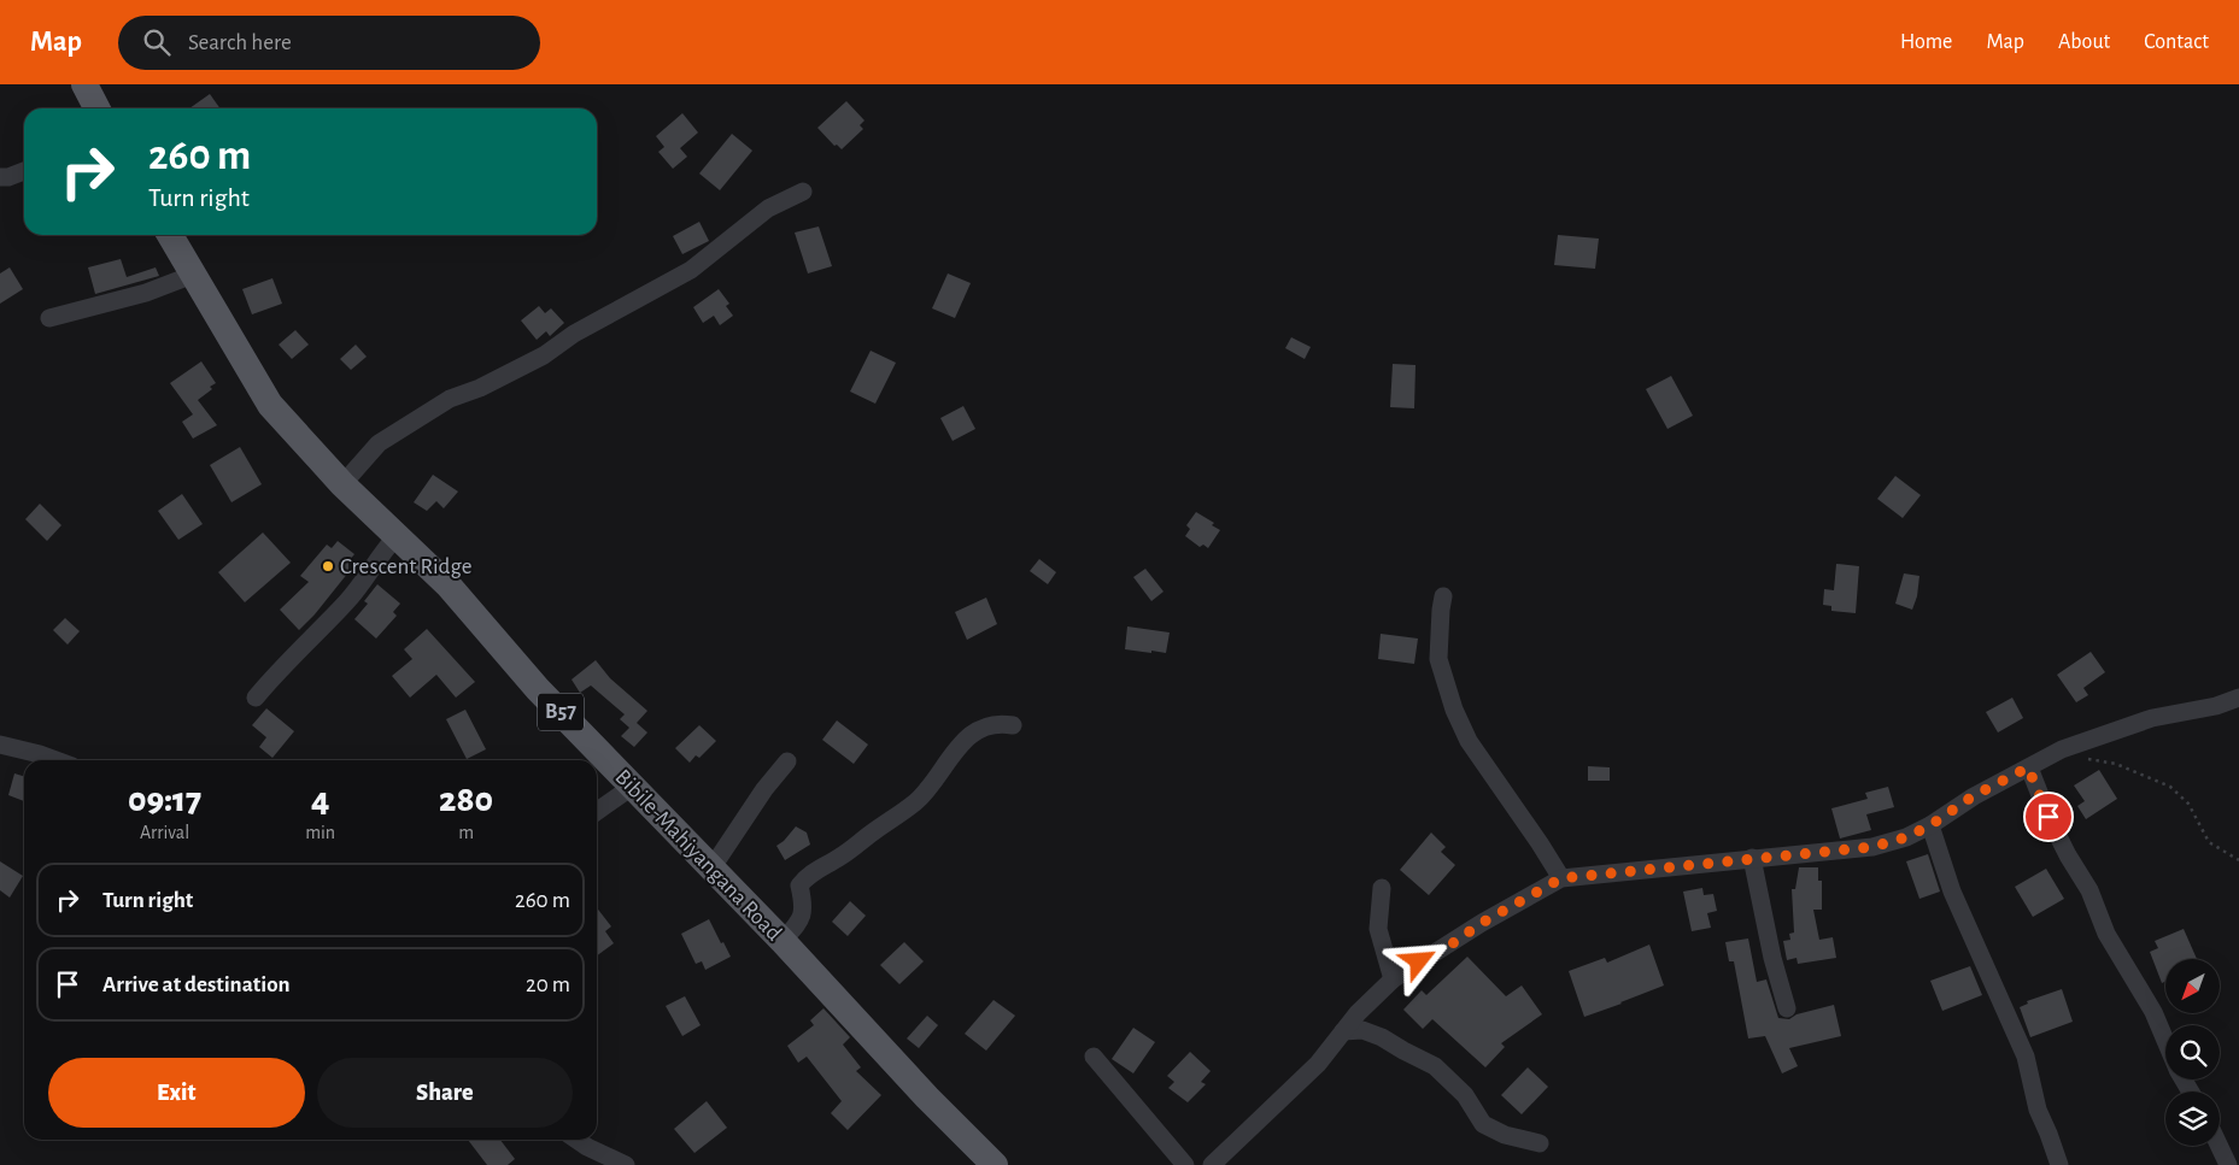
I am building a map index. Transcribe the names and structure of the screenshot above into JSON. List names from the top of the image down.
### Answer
{
  "streets": {
    "main road": ["B57", "Bibile-Mahiyangana Road"]
  },
  "places": ["Crescent Ridge"],
  "north": "bottom left",
  "page": {
    "header": "Map",
    "search": "Search here",
    "nav": [
      "Home",
      "Map",
      "About",
      "Contact"
    ],
    "turn": ["260 m", "Turn right"],
    "eta": [
      "09:17",
      "Arrival",
      "4",
      "min",
      "280",
      "m"
    ],
    "list": [
      {
        "name": "Turn right",
        "value": "260 m"
      },
      {
        "name": "Arrive at destination",
        "value": "20 m"
      }
    ],
    "buttons": ["Exit", "Share"]
  }
}
